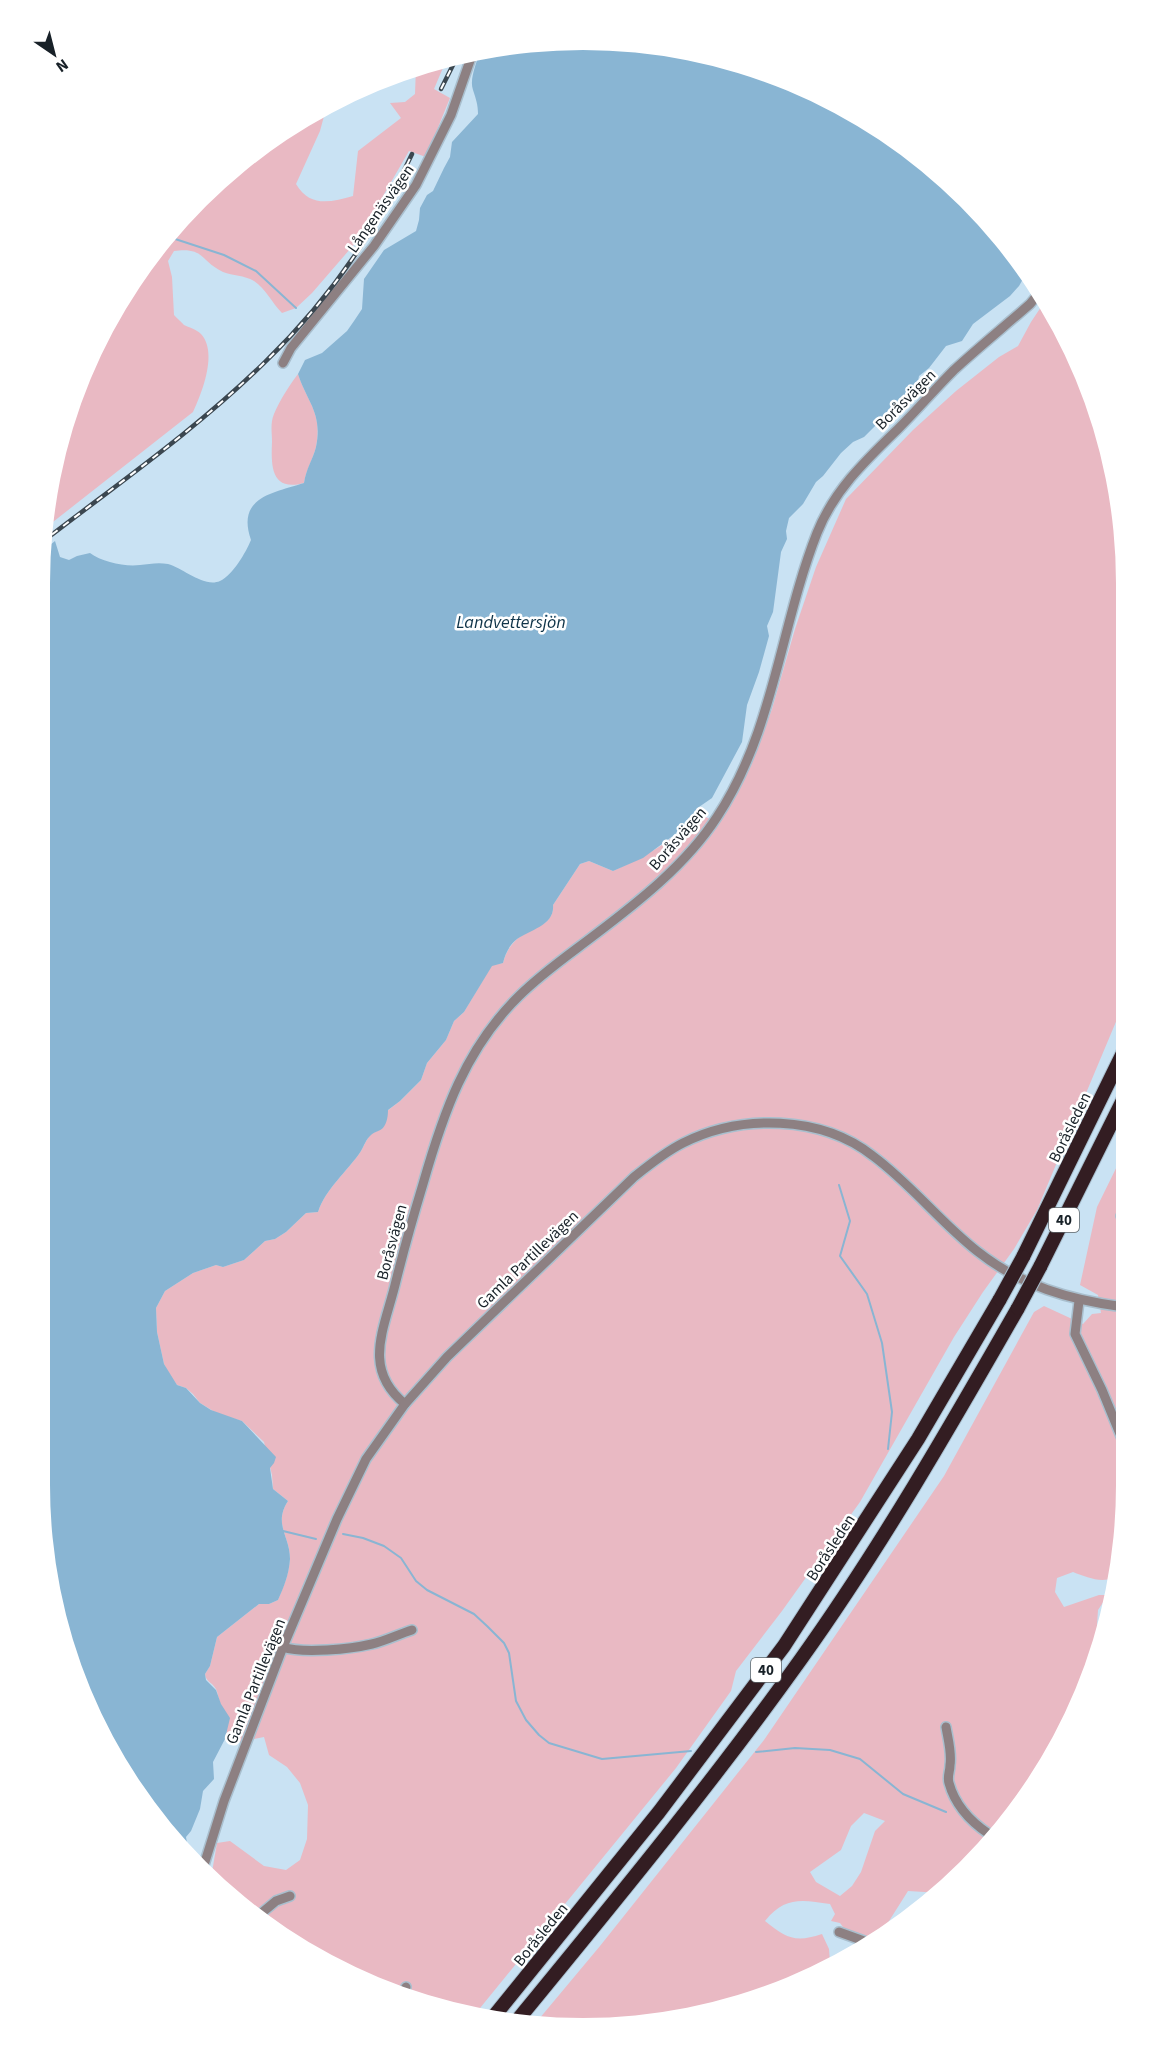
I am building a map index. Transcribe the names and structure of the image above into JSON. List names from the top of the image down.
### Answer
{
  "streets": {
    "highway": ["Boråsleden", "40"],
    "street": ["Långenäsvägen", "Boråsvägen", "Gamla Partillevägen"]
  },
  "crossings": [
    ["Boråsvägen", "Gamla Partillevägen"]
  ],
  "water": ["Landvettersjön"],
  "north": "bottom right"
}
